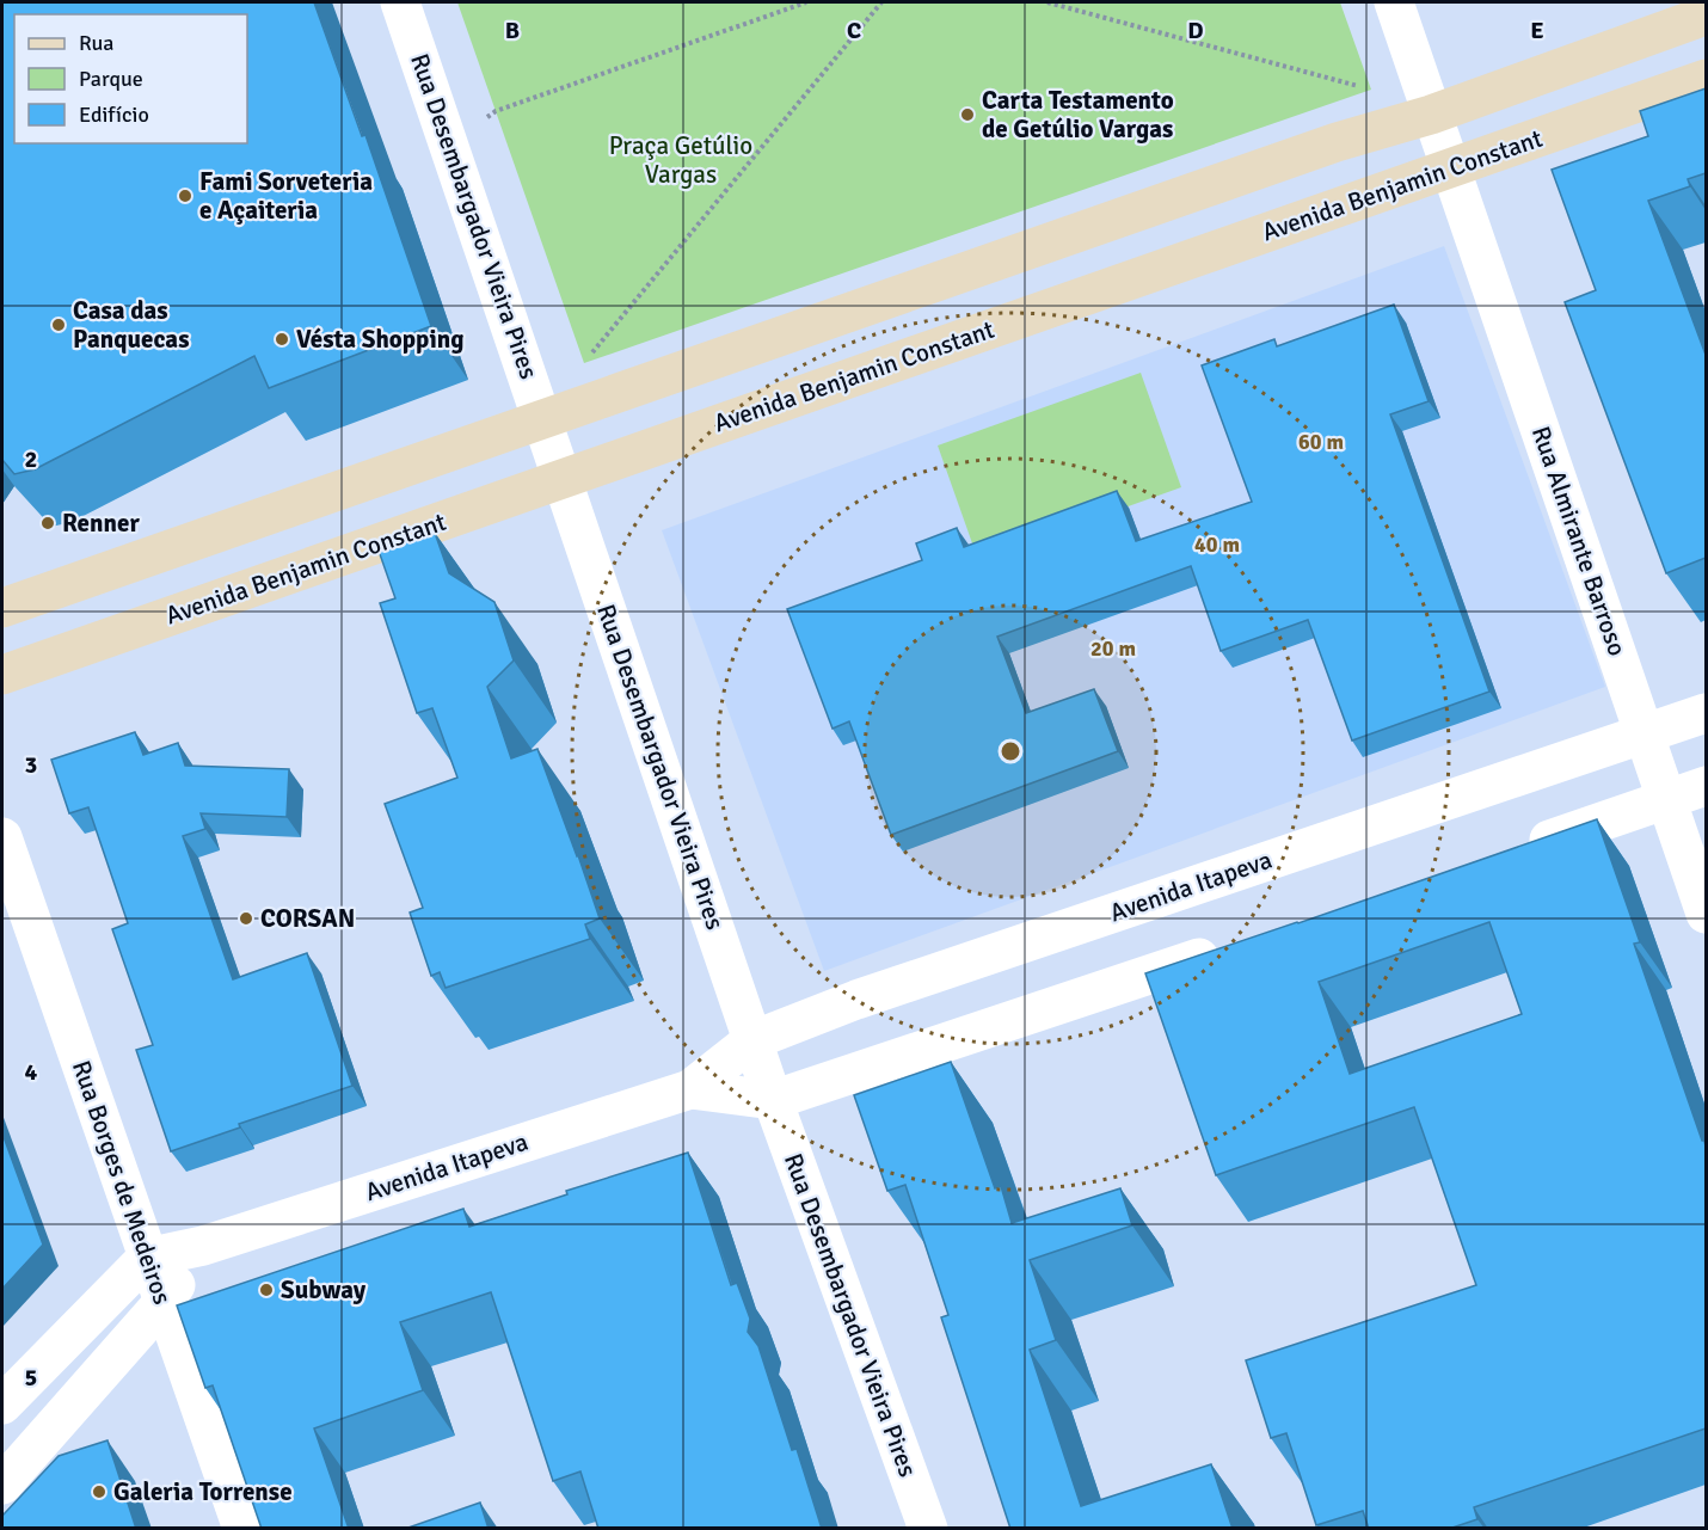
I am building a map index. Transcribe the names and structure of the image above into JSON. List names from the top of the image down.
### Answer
{
  "streets": {
    "main road": ["Avenida Benjamin Constant"],
    "street": [
      "Rua Desembargador Vieira Pires",
      "Rua Almirante Barroso",
      "Avenida Itapeva",
      "Rua Borges de Medeiros"
    ]
  },
  "crossings": [
    ["Avenida Benjamin Constant", "Rua Desembargador Vieira Pires"],
    ["Avenida Benjamin Constant", "Rua Almirante Barroso"],
    ["Rua Desembargador Vieira Pires", "Avenida Itapeva"],
    ["Rua Almirante Barroso", "Avenida Itapeva"],
    ["Avenida Itapeva", "Rua Borges de Medeiros"]
  ],
  "parks": ["Praça Getúlio Vargas"],
  "places": [
    "Carta Testamento de Getúlio Vargas",
    "Fami Sorveteria e Açaiteria",
    "Casa das Panquecas",
    "Vésta Shopping",
    "Renner",
    "CORSAN",
    "Subway",
    "Galeria Torrense"
  ],
  "legend": ["Rua", "Parque", "Edifício"],
  "grid": {
    "columns": [
      "B",
      "C",
      "D",
      "E"
    ],
    "rows": [
      "2",
      "3",
      "4",
      "5"
    ]
  },
  "rings": ["60 m", "40 m", "20 m"]
}
